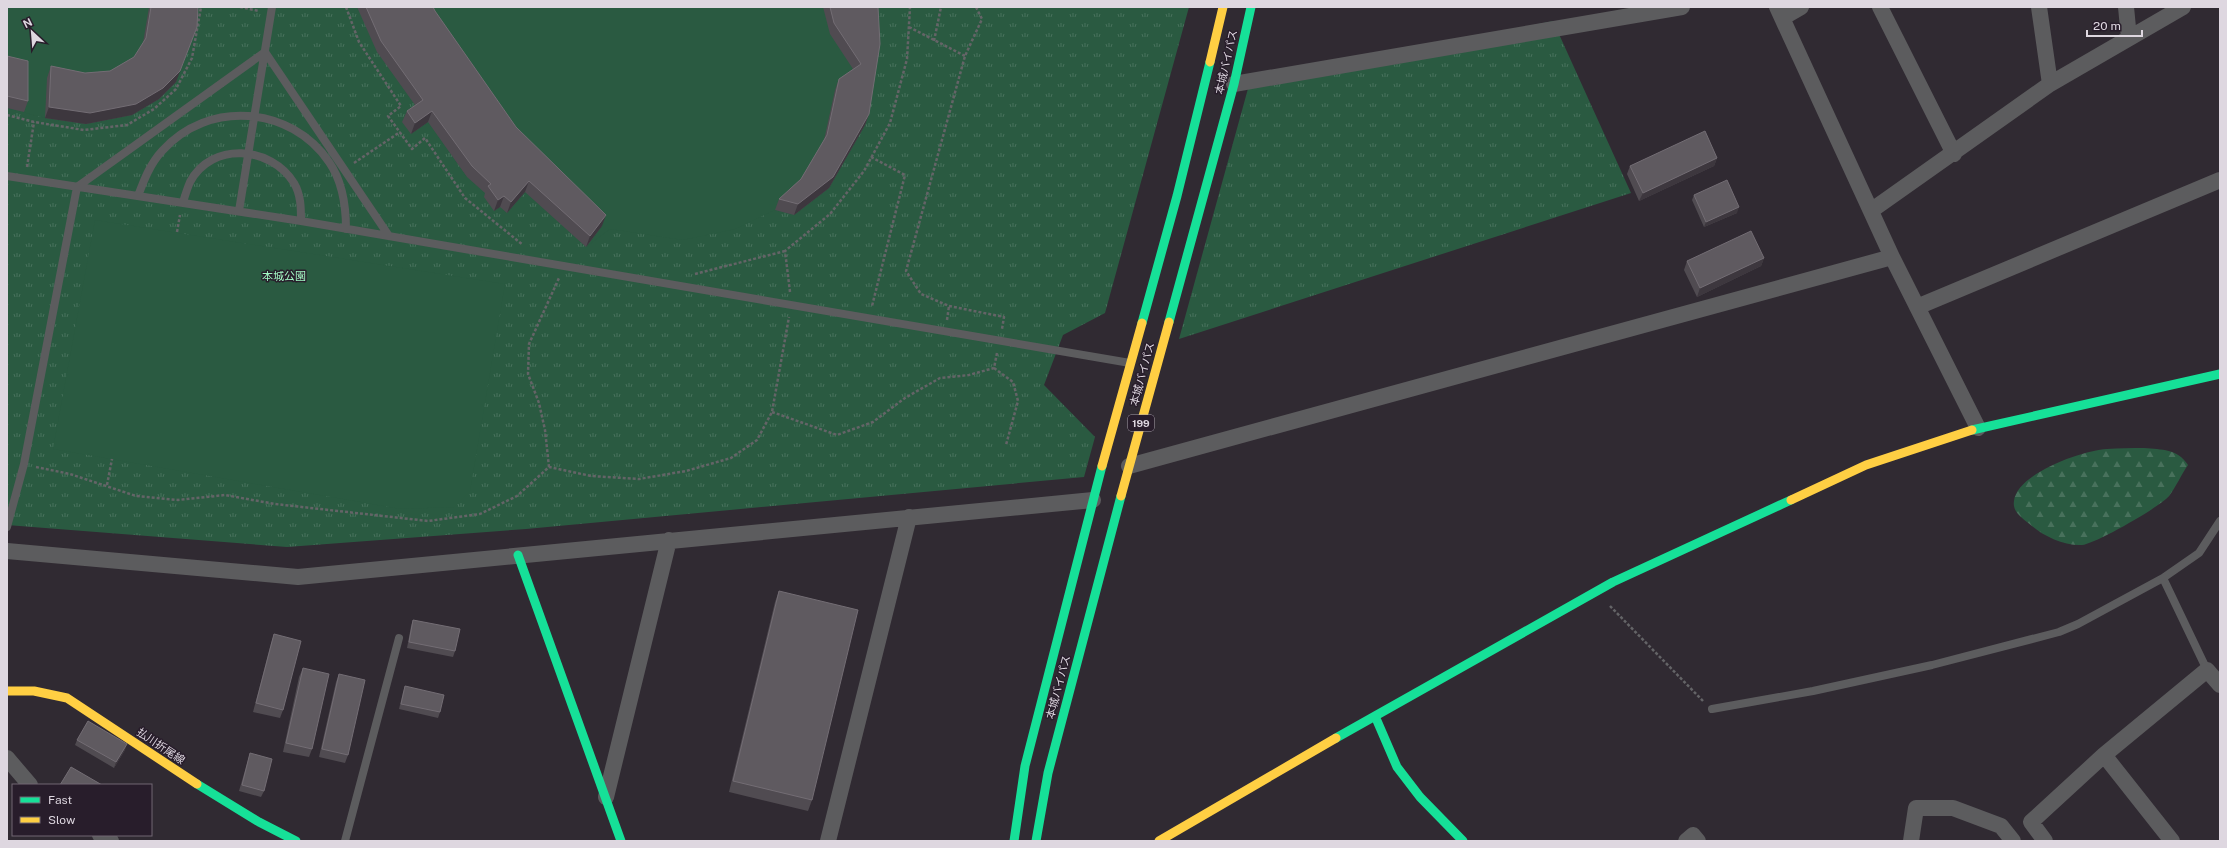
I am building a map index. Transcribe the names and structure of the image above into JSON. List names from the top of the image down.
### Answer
{
  "streets": {
    "main road": ["本城バイパス", "199", "払川折尾線"]
  },
  "parks": ["本城公園"],
  "legend": ["Fast", "Slow"],
  "scale_bar": "20 m",
  "north": "top left"
}
